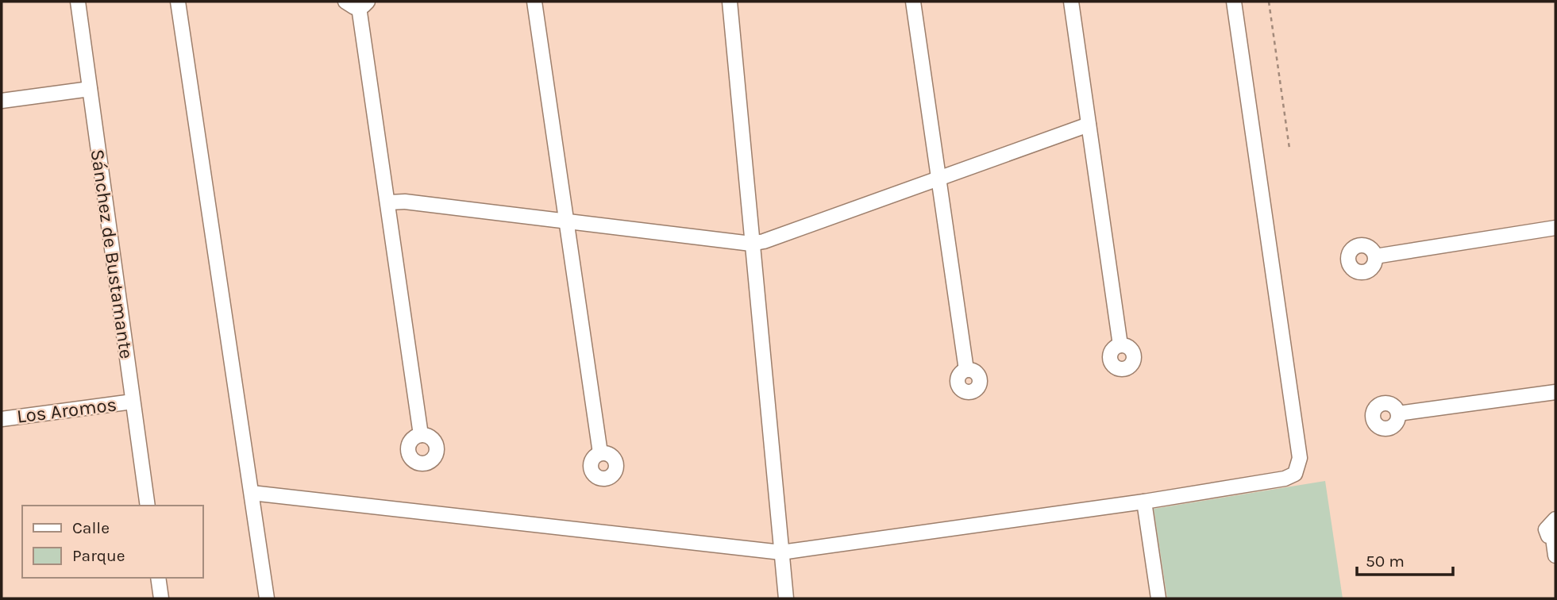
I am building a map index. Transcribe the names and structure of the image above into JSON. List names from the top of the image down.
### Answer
{
  "streets": {
    "street": ["Sánchez de Bustamante", "Los Aromos"]
  },
  "crossings": [
    ["Sánchez de Bustamante", "Los Aromos"]
  ],
  "legend": ["Calle", "Parque"],
  "scale_bar": "50 m"
}
